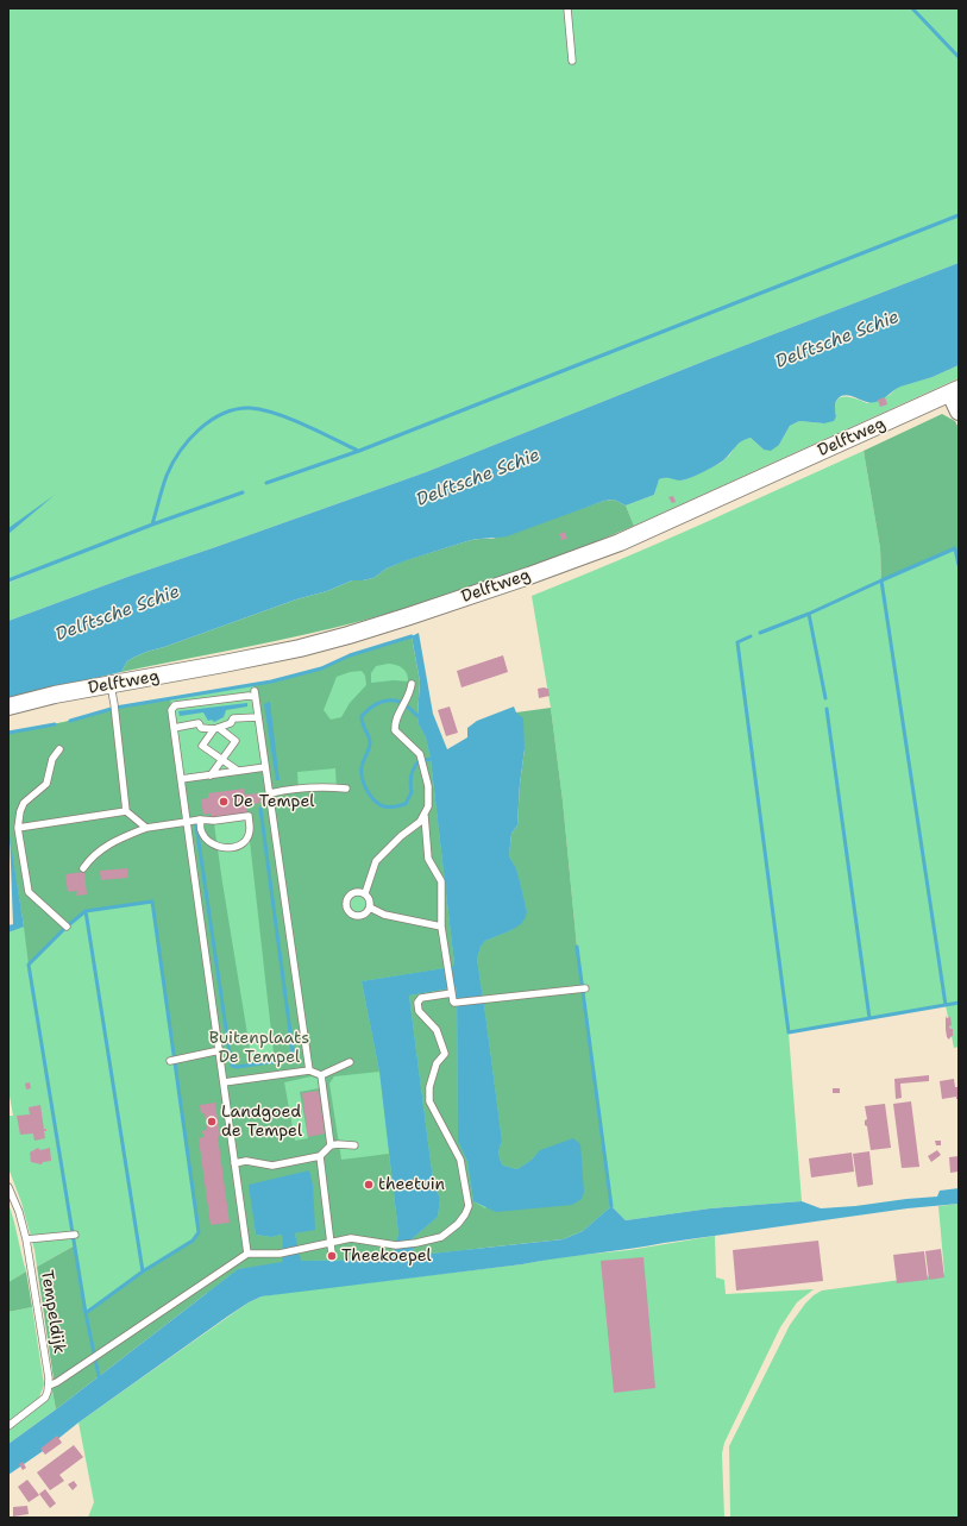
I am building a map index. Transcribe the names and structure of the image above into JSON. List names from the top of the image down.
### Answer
{
  "streets": {
    "street": ["Delftweg"],
    "lane": ["Tempeldijk"]
  },
  "water": ["Delftsche Schie"],
  "parks": ["Buitenplaats De Tempel"],
  "places": [
    "De Tempel",
    "Landgoed de Tempel",
    "theetuin",
    "Theekoepel"
  ]
}
